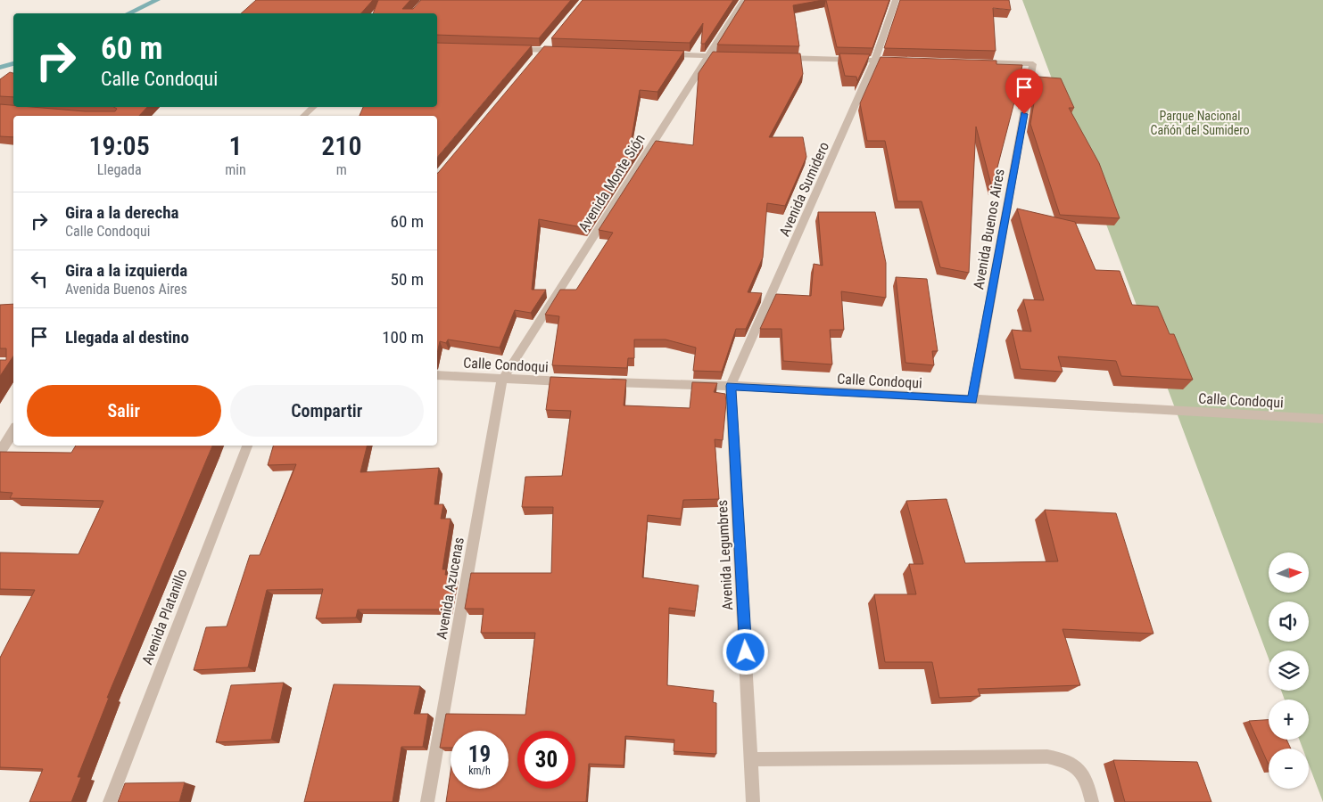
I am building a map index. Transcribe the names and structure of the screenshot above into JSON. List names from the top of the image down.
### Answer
{
  "streets": {
    "street": [
      "Avenida Monte Sión",
      "Avenida Sumidero",
      "Avenida Buenos Aires",
      "Calle Condoqui",
      "Avenida Legumbres",
      "Avenida Azucenas",
      "Avenida Platanillo"
    ]
  },
  "crossings": [
    ["Avenida Monte Sión", "Calle Condoqui"],
    ["Avenida Monte Sión", "Avenida Azucenas"],
    ["Avenida Sumidero", "Calle Condoqui"],
    ["Avenida Sumidero", "Avenida Legumbres"],
    ["Avenida Buenos Aires", "Calle Condoqui"],
    ["Calle Condoqui", "Avenida Legumbres"],
    ["Calle Condoqui", "Avenida Azucenas"]
  ],
  "parks": ["Parque Nacional Cañón del Sumidero"],
  "north": "right",
  "page": {
    "turn": ["60 m", "Calle Condoqui"],
    "eta": [
      "19:05",
      "Llegada",
      "1",
      "min",
      "210",
      "m"
    ],
    "list": [
      {
        "name": "Gira a la derecha",
        "note": "Calle Condoqui",
        "value": "60 m"
      },
      {
        "name": "Gira a la izquierda",
        "note": "Avenida Buenos Aires",
        "value": "50 m"
      },
      {
        "name": "Llegada al destino",
        "value": "100 m"
      }
    ],
    "buttons": ["Salir", "Compartir"],
    "map_buttons": ["+", "−"],
    "speed": "19 km/h",
    "limit": "30"
  }
}
